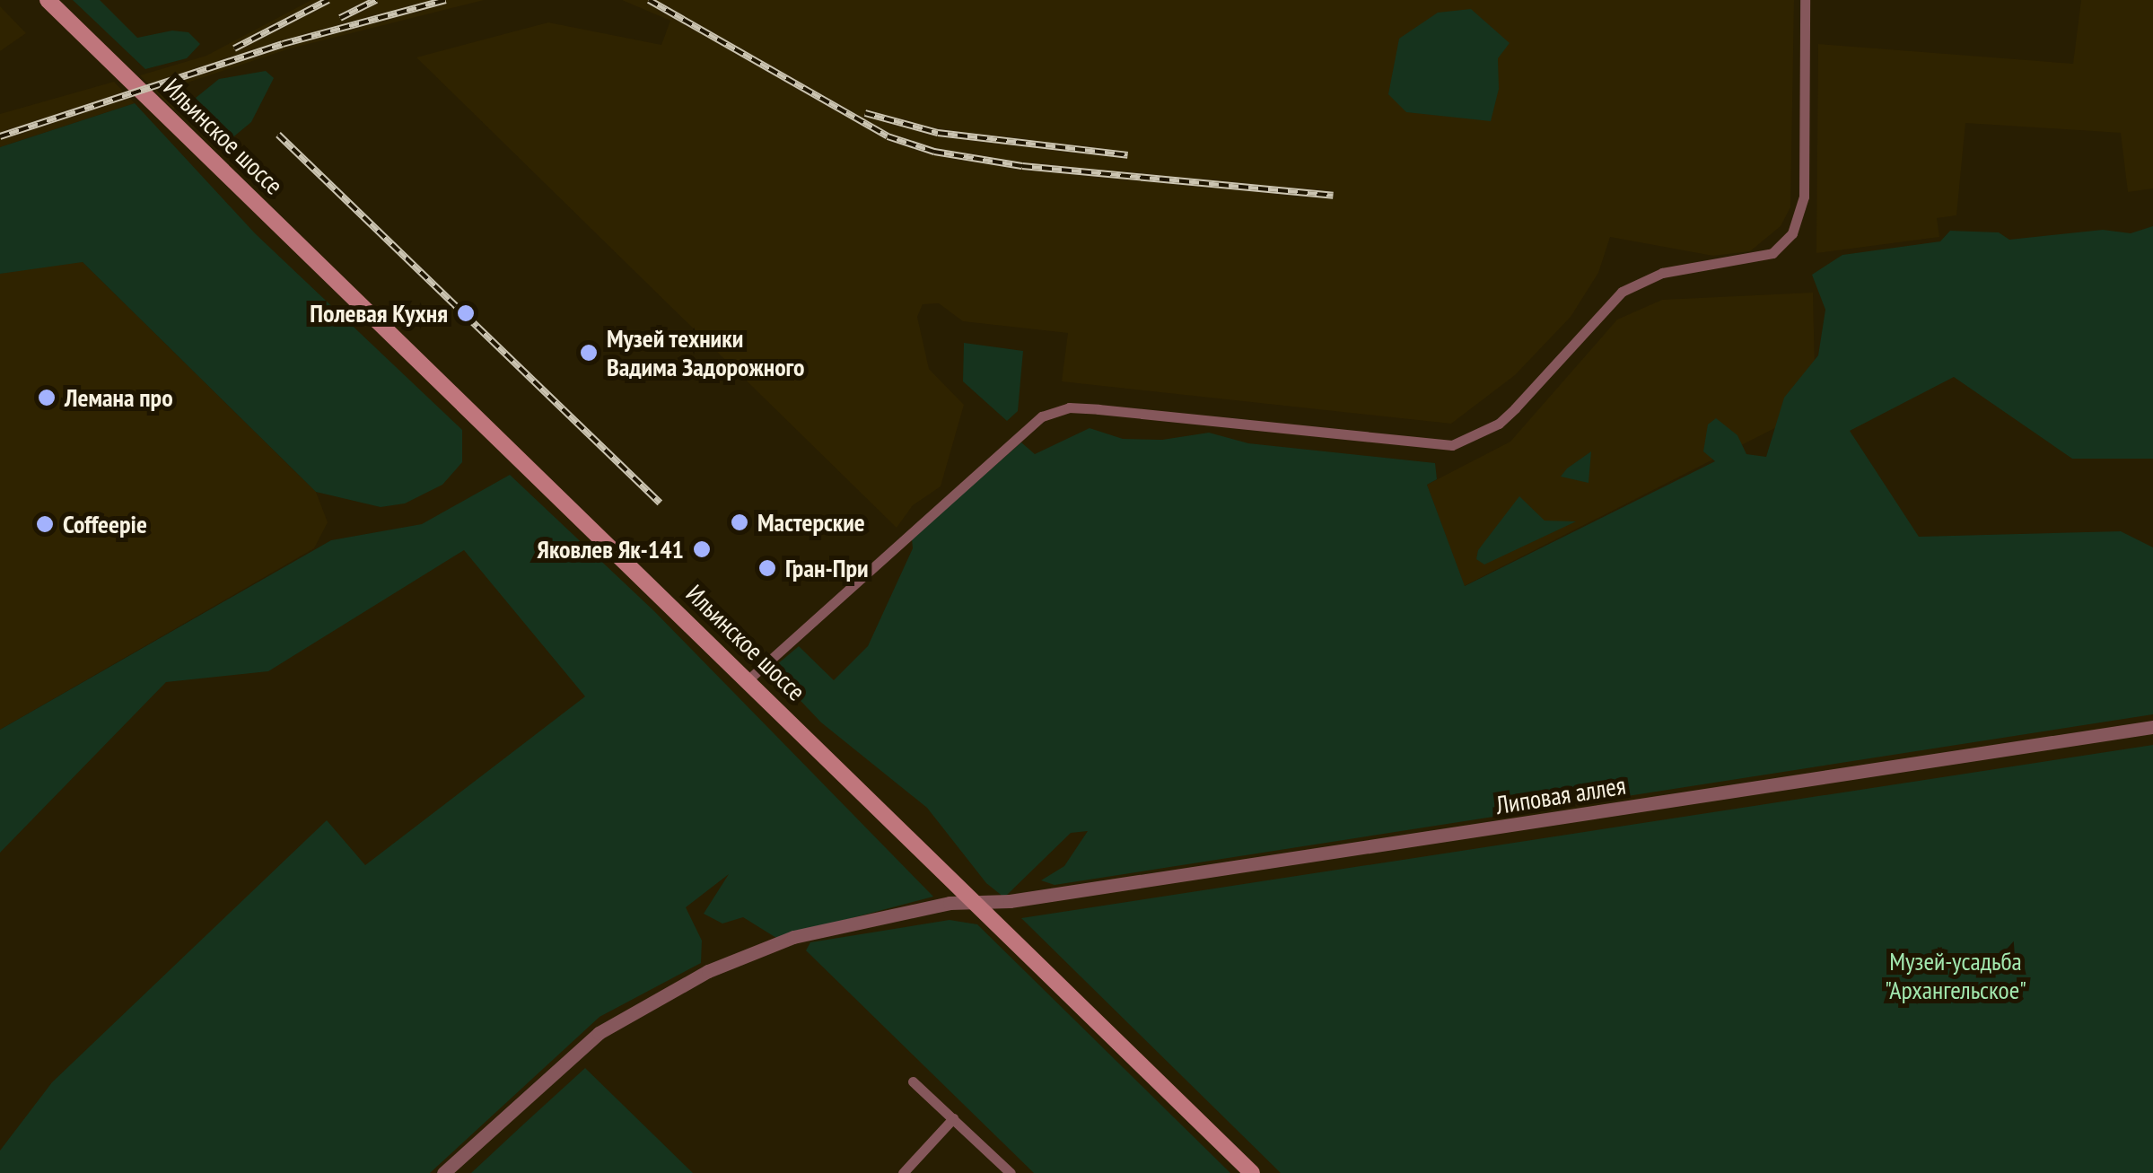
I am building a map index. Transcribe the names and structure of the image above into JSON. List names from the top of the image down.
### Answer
{
  "streets": {
    "main road": ["Ильинское шоссе"],
    "street": ["Липовая аллея"]
  },
  "crossings": [
    ["Ильинское шоссе", "Липовая аллея"]
  ],
  "parks": ["Музей-усадьба \"Архангельское\""],
  "places": [
    "Полевая Кухня",
    "Музей техники Вадима Задорожного",
    "Лемана про",
    "Мастерские",
    "Coffeepie",
    "Яковлев Як-141",
    "Гран-При"
  ]
}
